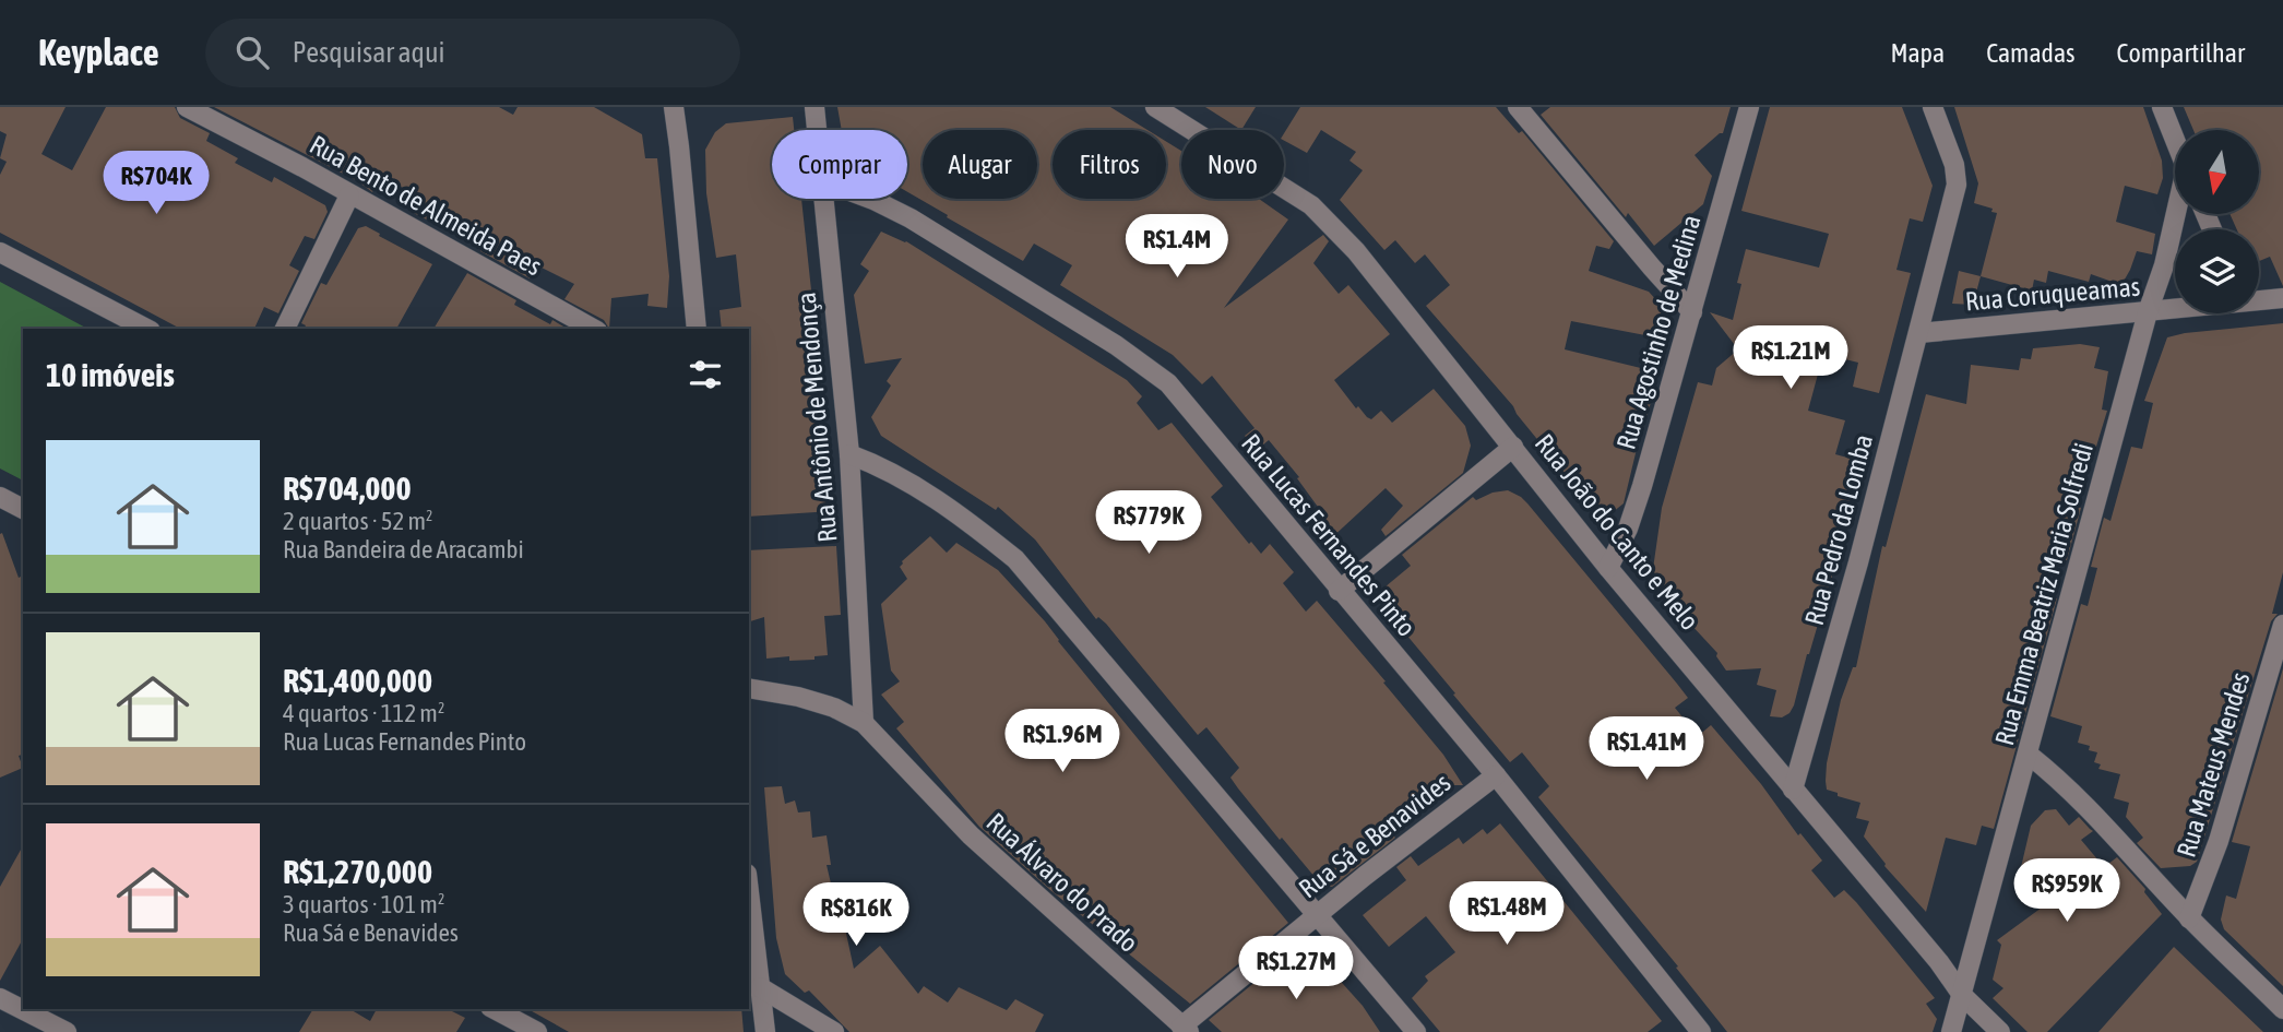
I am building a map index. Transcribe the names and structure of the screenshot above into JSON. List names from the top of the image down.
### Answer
{
  "streets": {
    "street": [
      "Rua Bento de Almeida Paes",
      "Rua Coruqueamas",
      "Rua Agostinho de Medina",
      "Rua Antônio de Mendonça",
      "Rua Pedro da Lomba",
      "Rua João do Canto e Melo",
      "Rua Lucas Fernandes Pinto",
      "Rua Emma Beatriz Maria Solfredi",
      "Rua Mateus Mendes",
      "Rua Sá e Benavides",
      "Rua Álvaro do Prado"
    ]
  },
  "crossings": [
    ["Rua Coruqueamas", "Rua Pedro da Lomba"],
    ["Rua Coruqueamas", "Rua Emma Beatriz Maria Solfredi"],
    ["Rua Agostinho de Medina", "Rua João do Canto e Melo"],
    ["Rua Antônio de Mendonça", "Rua Álvaro do Prado"],
    ["Rua Pedro da Lomba", "Rua João do Canto e Melo"],
    ["Rua João do Canto e Melo", "Rua Emma Beatriz Maria Solfredi"],
    ["Rua Lucas Fernandes Pinto", "Rua Sá e Benavides"],
    ["Rua Sá e Benavides", "Rua Álvaro do Prado"]
  ],
  "north": "bottom",
  "page": {
    "header": "Keyplace",
    "search": "Pesquisar aqui",
    "nav": ["Mapa", "Camadas", "Compartilhar"],
    "chip": [
      "Comprar",
      "Alugar",
      "Filtros",
      "Novo"
    ],
    "price": [
      "R$704K",
      "R$1.4M",
      "R$1.21M",
      "R$779K",
      "R$1.96M",
      "R$1.41M",
      "R$959K",
      "R$1.48M",
      "R$816K",
      "R$1.27M"
    ],
    "heading": "10 imóveis",
    "list": [
      {
        "name": "R$704,000",
        "note": "2 quartos · 52 m² · Rua Bandeira de Aracambi"
      },
      {
        "name": "R$1,400,000",
        "note": "4 quartos · 112 m² · Rua Lucas Fernandes Pinto"
      },
      {
        "name": "R$1,270,000",
        "note": "3 quartos · 101 m² · Rua Sá e Benavides"
      }
    ]
  }
}
